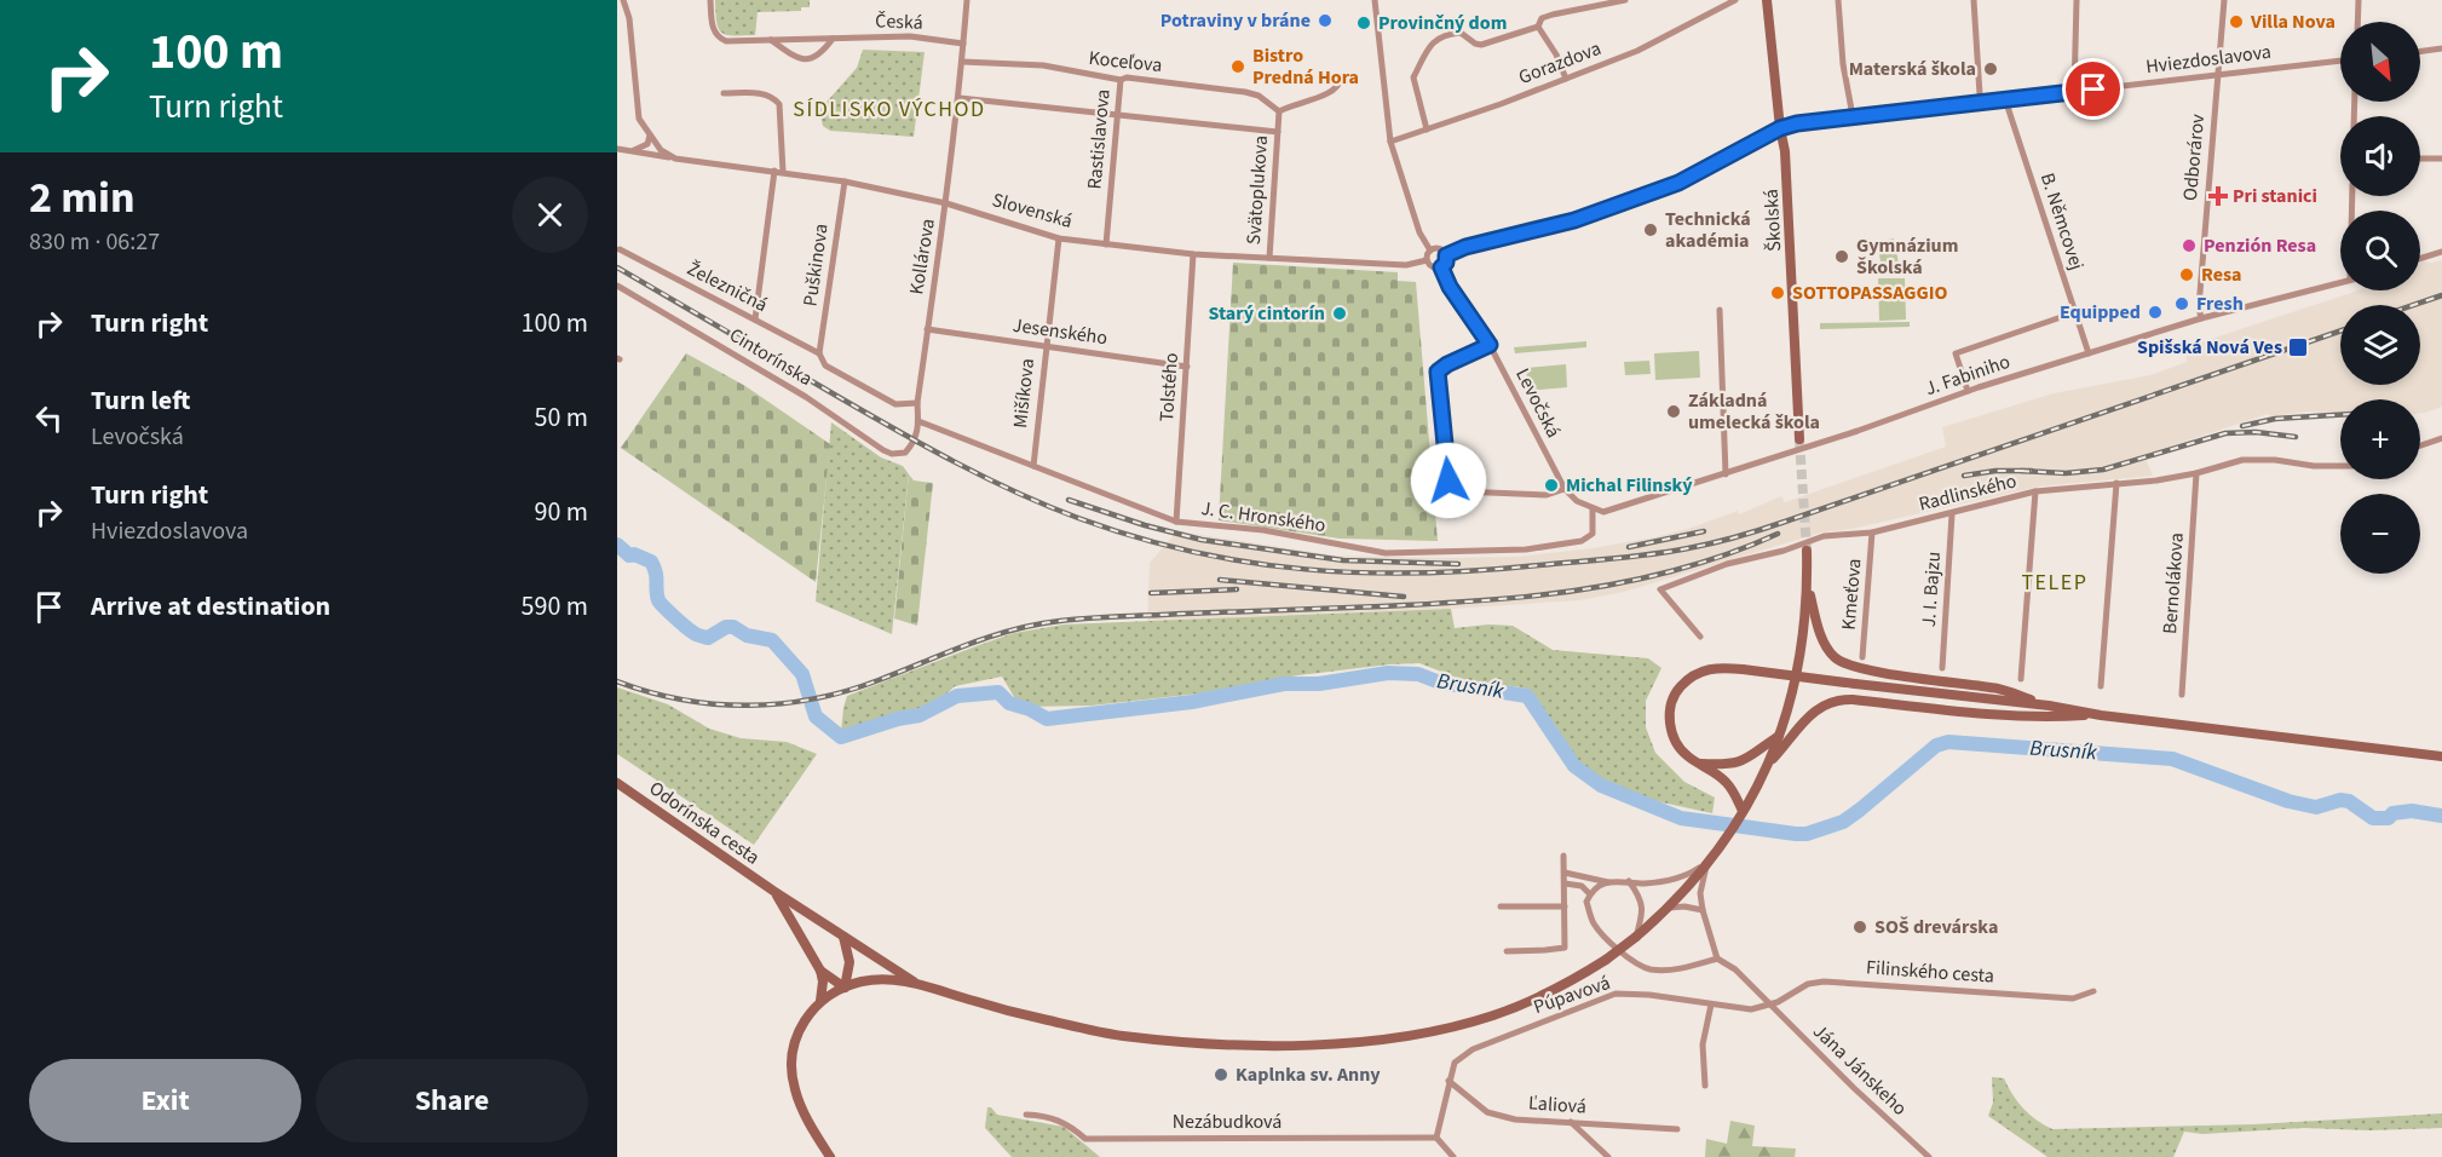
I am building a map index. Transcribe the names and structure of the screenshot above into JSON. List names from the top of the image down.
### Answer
{
  "streets": {
    "main road": ["Školská", "Odorínska cesta"],
    "street": [
      "Česká",
      "Hviezdoslavova",
      "Koceľova",
      "Gorazdova",
      "Rastislavova",
      "Odborárov",
      "Svätoplukova",
      "Slovenská",
      "B. Němcovej",
      "Kollárova",
      "Puškinova",
      "Železničná",
      "Jesenského",
      "Cintorínska",
      "J. Fabiniho",
      "Tolstého",
      "Mišíkova",
      "Levočská",
      "Radlinského",
      "J. C. Hronského",
      "Bernolákova",
      "J. I. Bajzu",
      "Kmeťova",
      "Filinského cesta",
      "Púpavová",
      "Jána Jánskeho",
      "Ľaliová",
      "Nezábudková"
    ]
  },
  "crossings": [
    ["Česká", "Kollárova"],
    ["Hviezdoslavova", "Odborárov"],
    ["Hviezdoslavova", "Slovenská"],
    ["Hviezdoslavova", "Školská"],
    ["Hviezdoslavova", "B. Němcovej"],
    ["Hviezdoslavova", "Levočská"],
    ["Koceľova", "Rastislavova"],
    ["Koceľova", "Svätoplukova"],
    ["Koceľova", "Kollárova"],
    ["Rastislavova", "Slovenská"],
    ["Odborárov", "J. Fabiniho"],
    ["Svätoplukova", "Slovenská"],
    ["Slovenská", "Kollárova"],
    ["Slovenská", "Puškinova"],
    ["Slovenská", "Tolstého"],
    ["Slovenská", "Mišíkova"],
    ["Slovenská", "Levočská"],
    ["B. Němcovej", "J. Fabiniho"],
    ["Kollárova", "Jesenského"],
    ["Kollárova", "Cintorínska"],
    ["Kollárova", "J. C. Hronského"],
    ["Puškinova", "Železničná"],
    ["Jesenského", "Tolstého"],
    ["Jesenského", "Mišíkova"],
    ["J. Fabiniho", "Levočská"],
    ["J. Fabiniho", "J. C. Hronského"],
    ["Tolstého", "J. C. Hronského"],
    ["Mišíkova", "J. C. Hronského"],
    ["Levočská", "J. C. Hronského"],
    ["Radlinského", "Bernolákova"],
    ["Radlinského", "J. I. Bajzu"],
    ["Radlinského", "Kmeťova"],
    ["Filinského cesta", "Púpavová"],
    ["Filinského cesta", "Jána Jánskeho"],
    ["Púpavová", "Jána Jánskeho"],
    ["Púpavová", "Ľaliová"]
  ],
  "districts": ["SÍDLISKO VÝCHOD", "TELEP"],
  "water": ["Brusník"],
  "places": {
    "other": [
      "Potraviny v bráne",
      "Villa Nova",
      "Provinčný dom",
      "Bistro Predná Hora",
      "Materská škola",
      "Technická akadémia",
      "Penzión Resa",
      "Gymnázium Školská",
      "Resa",
      "SOTTOPASSAGGIO",
      "Fresh",
      "Equipped",
      "Starý cintorín",
      "Základná umelecká škola",
      "Michal Filinský",
      "SOŠ drevárska",
      "Kaplnka sv. Anny"
    ],
    "health": ["Pri stanici"],
    "transit": ["Spišská Nová Ves"]
  },
  "north": "bottom right",
  "page": {
    "turn": ["100 m", "Turn right"],
    "map_buttons": ["+", "−"],
    "heading": ["2 min", "830 m · 06:27"],
    "list": [
      {
        "name": "Turn right",
        "value": "100 m"
      },
      {
        "name": "Turn left",
        "note": "Levočská",
        "value": "50 m"
      },
      {
        "name": "Turn right",
        "note": "Hviezdoslavova",
        "value": "90 m"
      },
      {
        "name": "Arrive at destination",
        "value": "590 m"
      }
    ],
    "buttons": ["Exit", "Share"]
  }
}
